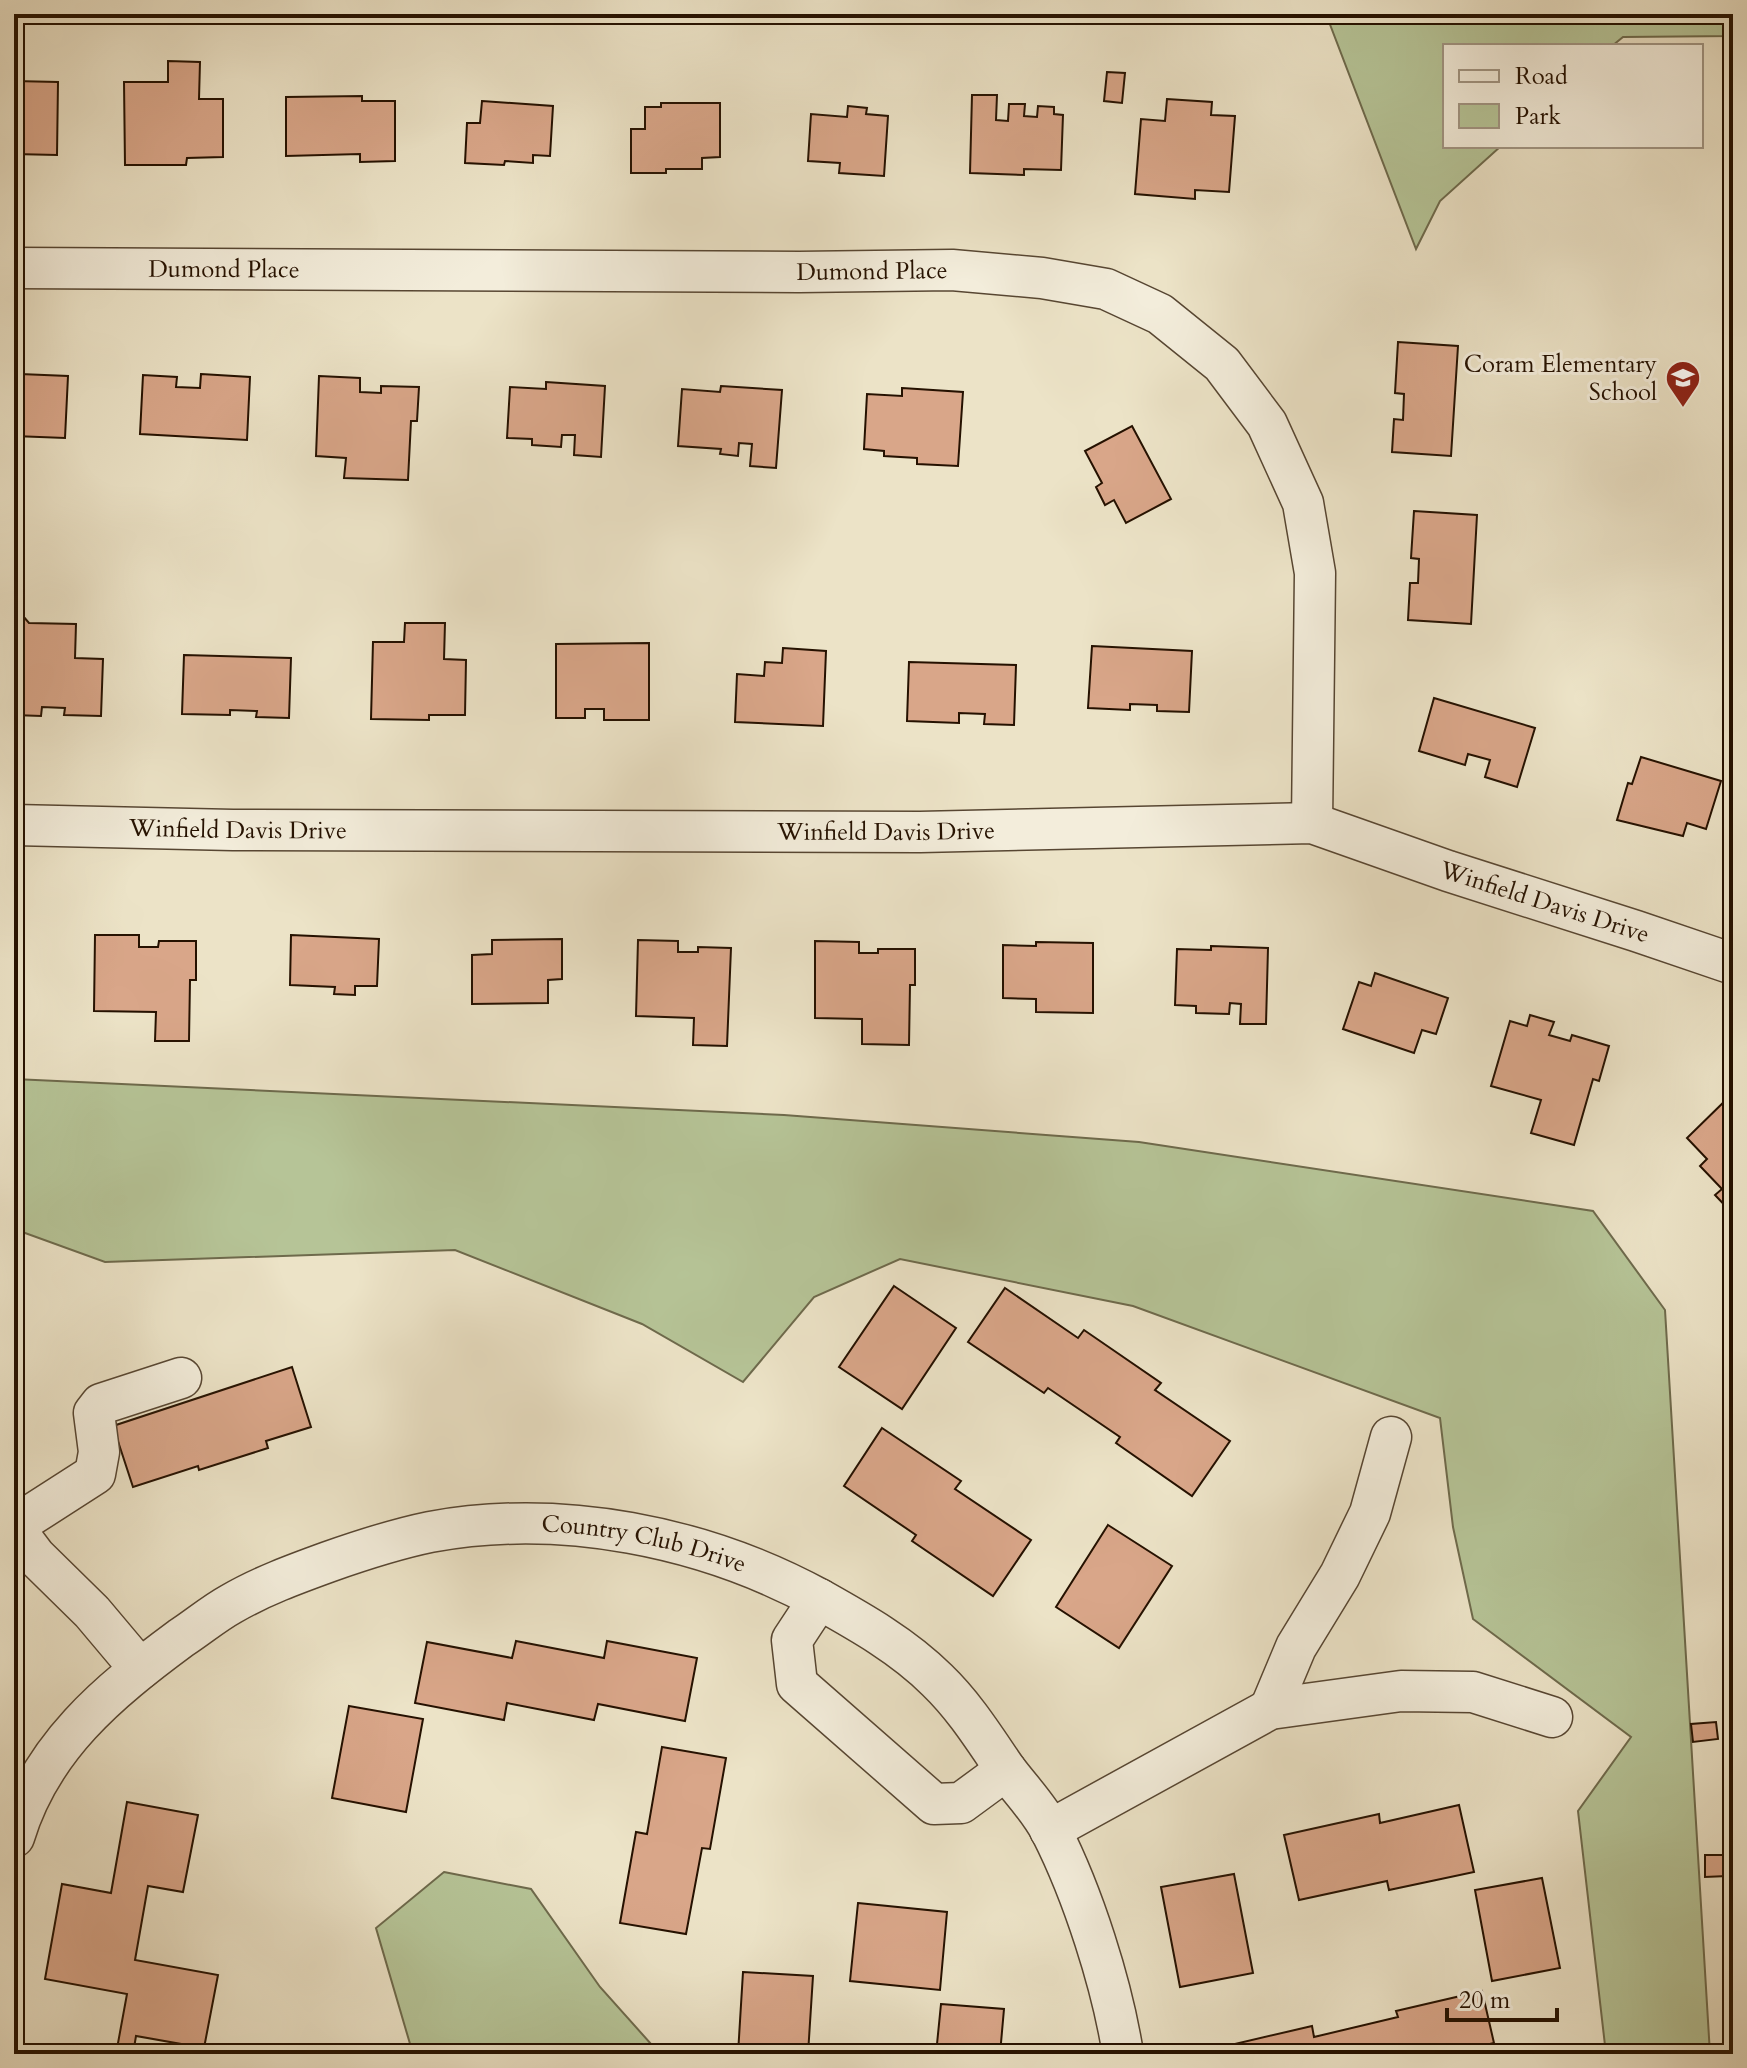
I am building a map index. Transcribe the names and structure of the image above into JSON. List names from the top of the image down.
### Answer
{
  "streets": {
    "street": ["Dumond Place", "Winfield Davis Drive", "Country Club Drive"]
  },
  "crossings": [
    ["Dumond Place", "Winfield Davis Drive"]
  ],
  "places": {
    "school or university": ["Coram Elementary School"]
  },
  "legend": ["Road", "Park"],
  "scale_bar": "20 m"
}
